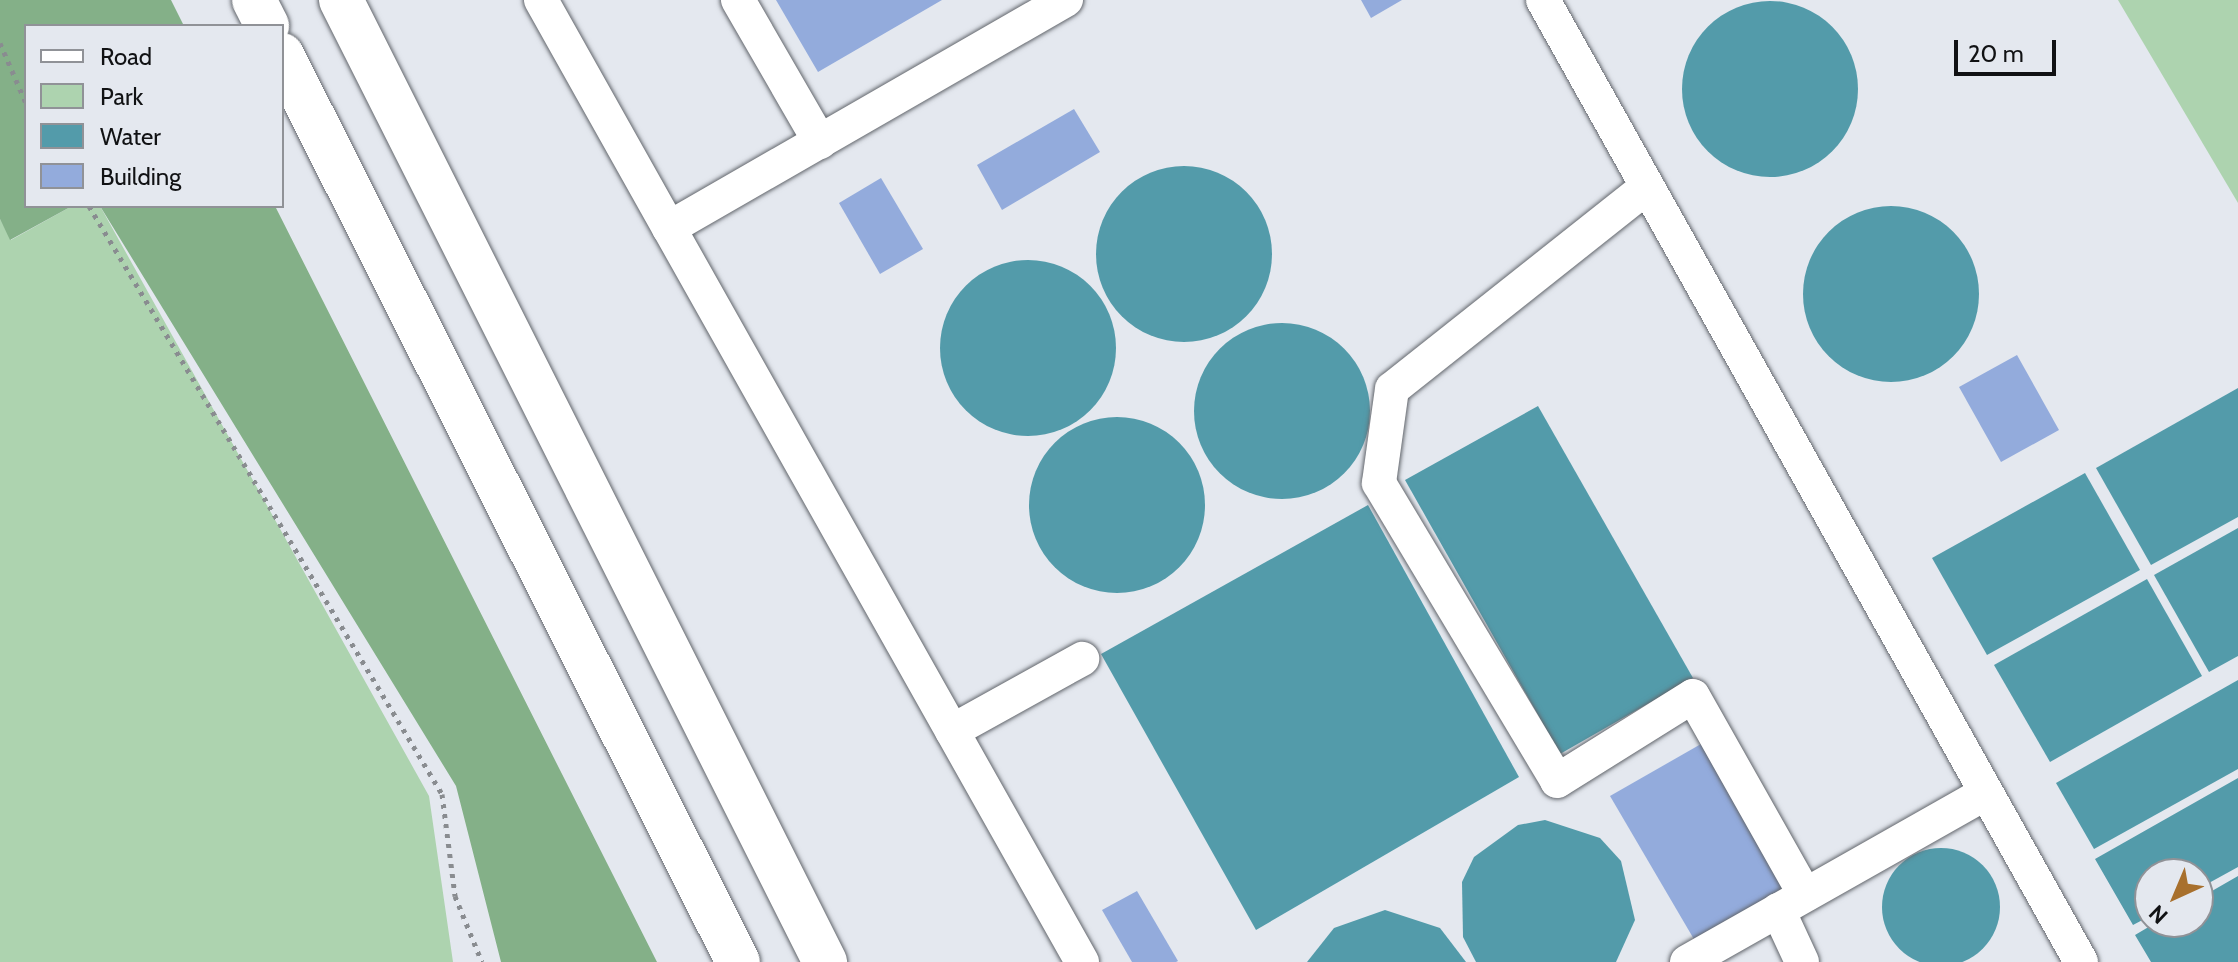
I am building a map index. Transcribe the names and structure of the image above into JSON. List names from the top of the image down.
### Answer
{
  "legend": [
    "Road",
    "Park",
    "Water",
    "Building"
  ],
  "scale_bar": "20 m",
  "north": "bottom left"
}
